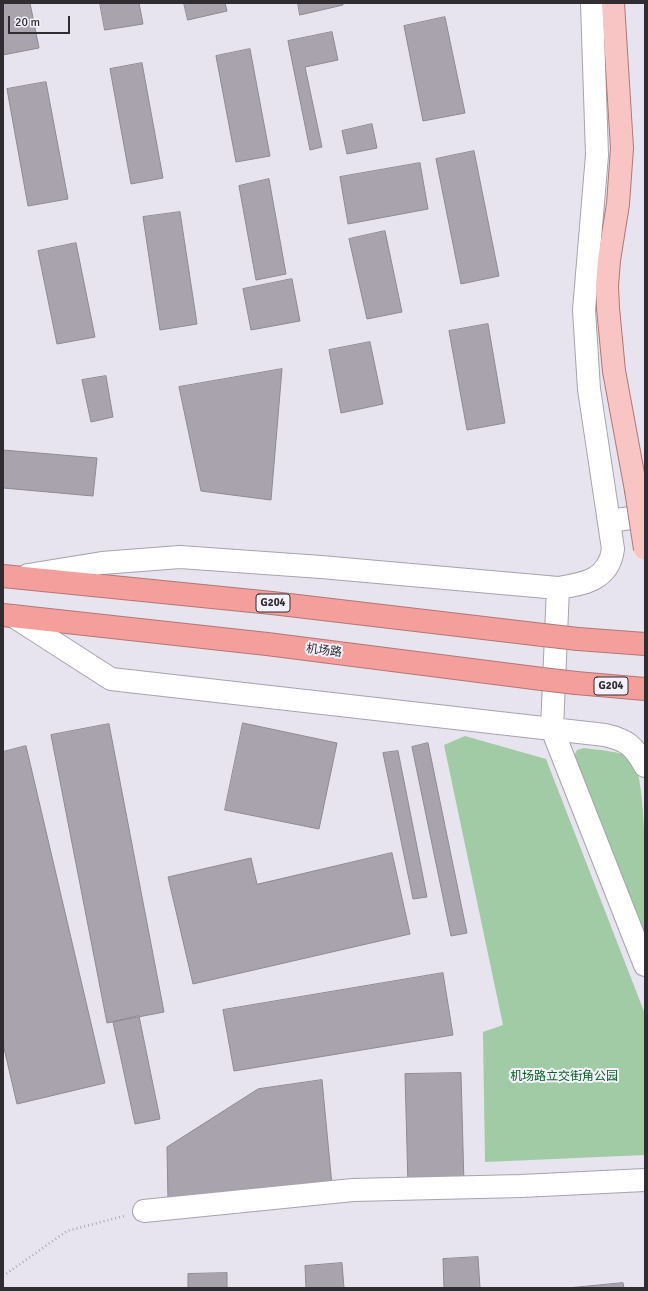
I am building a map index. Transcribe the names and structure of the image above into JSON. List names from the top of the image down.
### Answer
{
  "streets": {
    "highway": ["G204", "机场路"]
  },
  "parks": ["机场路立交街角公园"],
  "scale_bar": "20 m"
}
